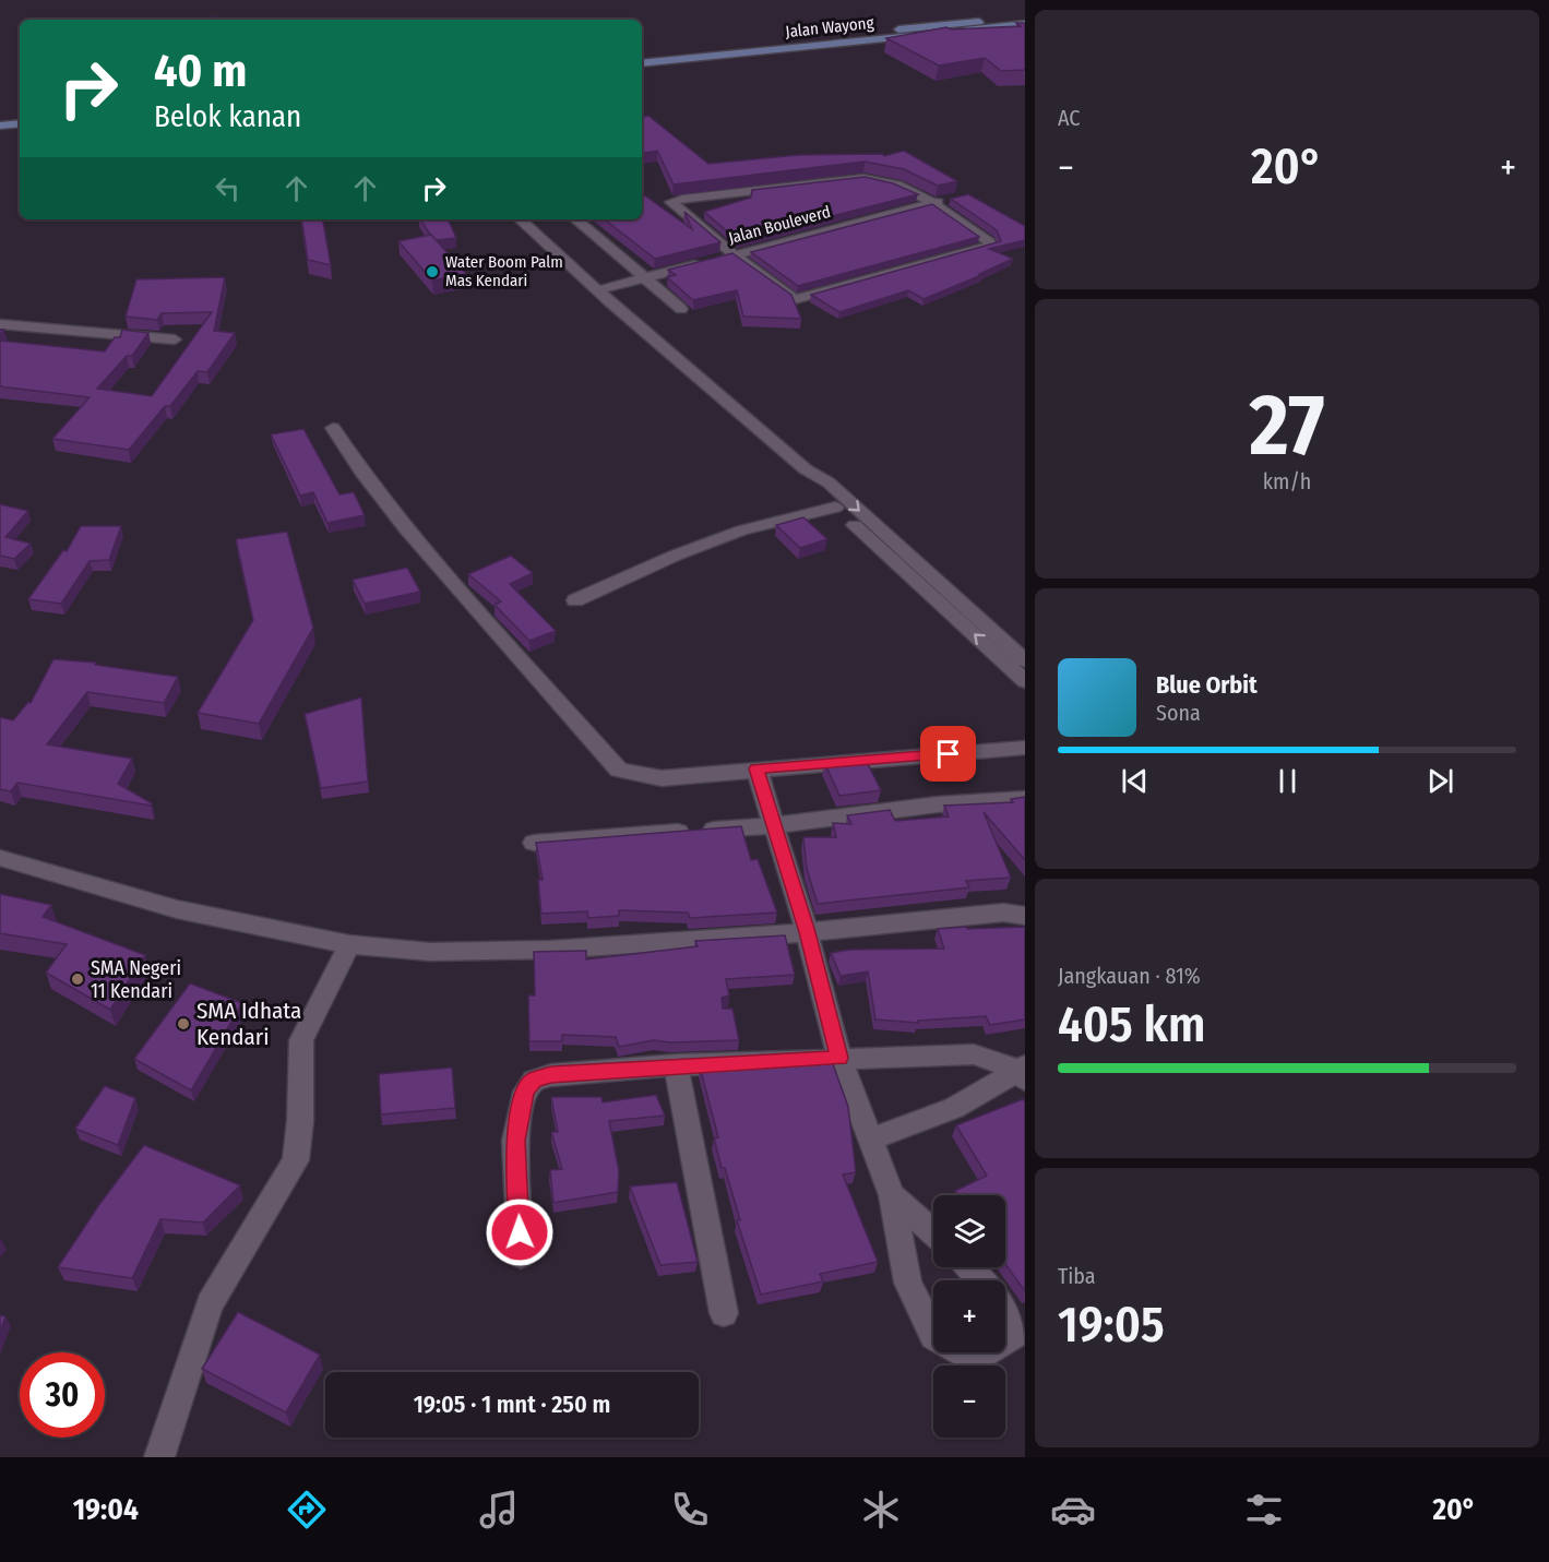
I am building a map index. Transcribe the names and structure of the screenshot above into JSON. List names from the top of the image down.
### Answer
{
  "streets": {
    "main road": ["Jalan Wayong"],
    "street": ["Jalan Bouleverd"]
  },
  "places": ["Water Boom Palm Mas Kendari", "SMA Negeri 11 Kendari", "SMA Idhata Kendari"],
  "page": {
    "tile": [
      "AC",
      ["27", "km/h"],
      ["Jangkauan · 81%", "405 km"],
      ["Tiba", "19:05"]
    ],
    "turn": ["40 m", "Belok kanan"],
    "heat": ["−", "20°", "+"],
    "song": ["Blue Orbit", "Sona"],
    "map_buttons": ["+", "−"],
    "limit": "30",
    "trip": "19:05 · 1 mnt · 250 m",
    "tabs": ["19:04", "20°"]
  }
}
